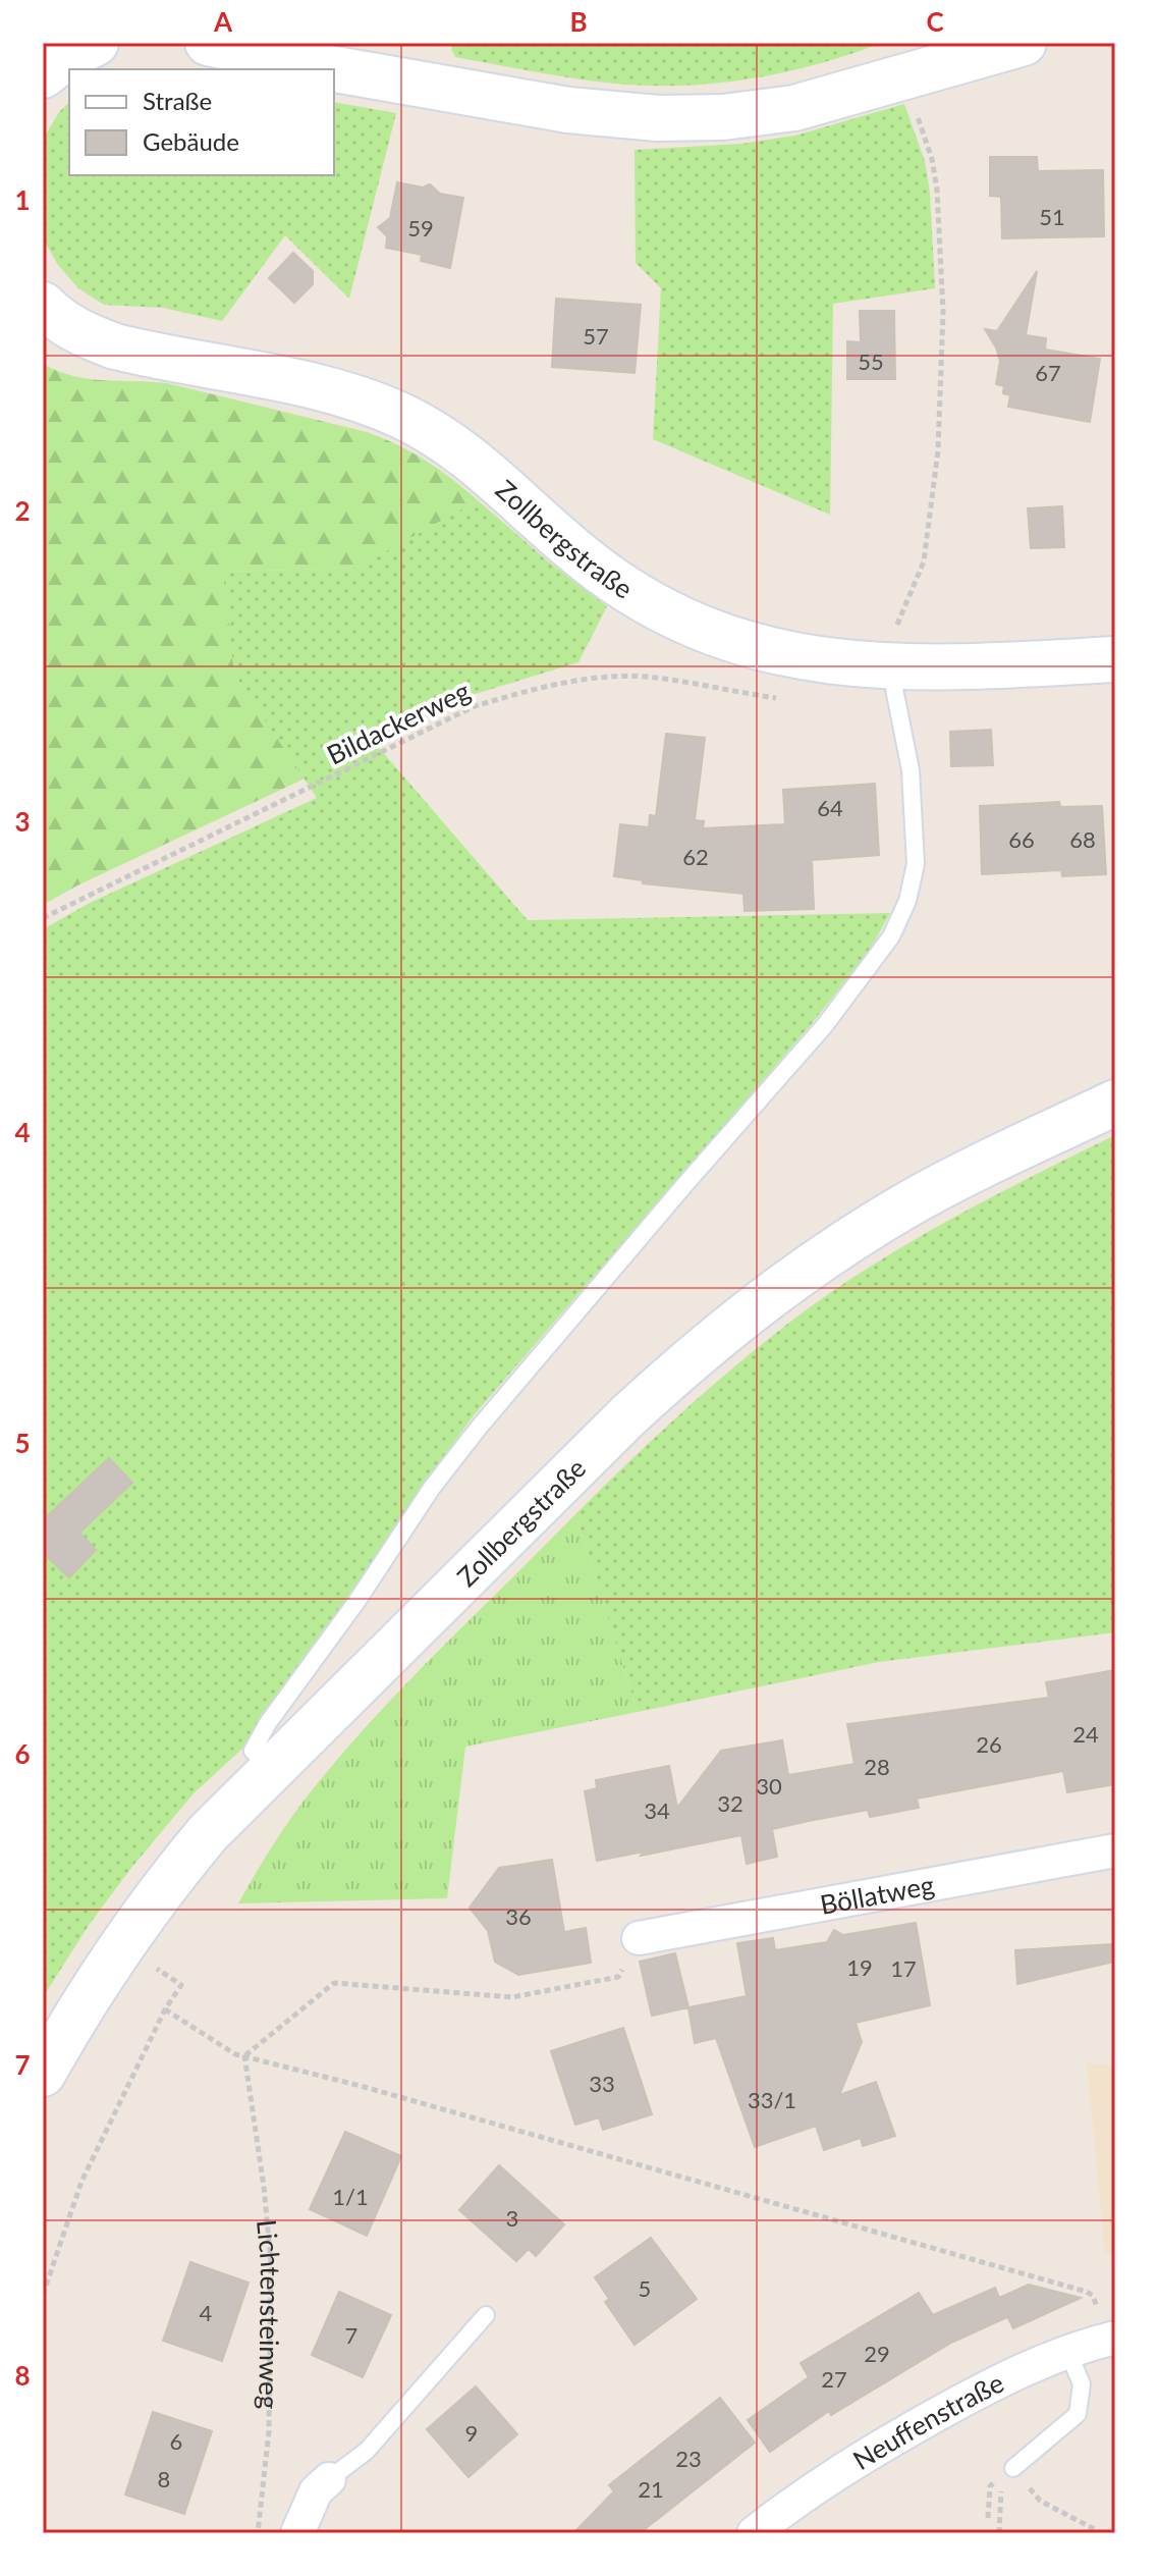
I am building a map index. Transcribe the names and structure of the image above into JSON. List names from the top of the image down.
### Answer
{
  "streets": {
    "main road": ["Zollbergstraße"],
    "street": ["Böllatweg", "Neuffenstraße"],
    "path": ["Bildackerweg", "Lichtensteinweg"]
  },
  "house_numbers": [
    "51",
    "59",
    "57",
    "55",
    "67",
    "64",
    "66",
    "68",
    "62",
    "24",
    "26",
    "28",
    "30",
    "32",
    "34",
    "36",
    "19",
    "17",
    "33",
    "33/1",
    "1/1",
    "3",
    "5",
    "4",
    "7",
    "29",
    "27",
    "9",
    "6",
    "23",
    "8",
    "21"
  ],
  "legend": ["Straße", "Gebäude"],
  "grid": {
    "columns": ["A", "B", "C"],
    "rows": [
      "1",
      "2",
      "3",
      "4",
      "5",
      "6",
      "7",
      "8"
    ]
  }
}
